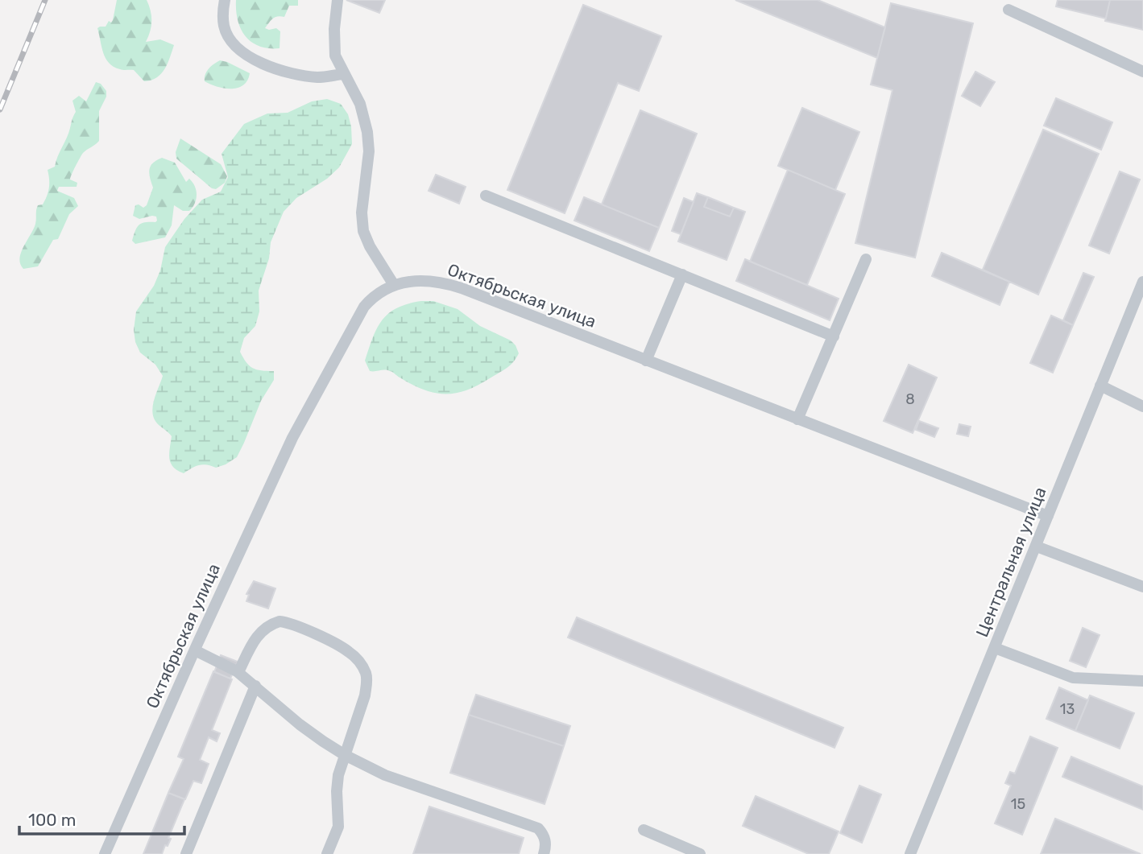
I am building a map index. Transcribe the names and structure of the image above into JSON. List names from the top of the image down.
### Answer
{
  "streets": {
    "street": ["Октябрьская улица", "Центральная улица"]
  },
  "crossings": [
    ["Октябрьская улица", "Центральная улица"]
  ],
  "house_numbers": ["8", "13", "15"],
  "scale_bar": "100 m"
}
